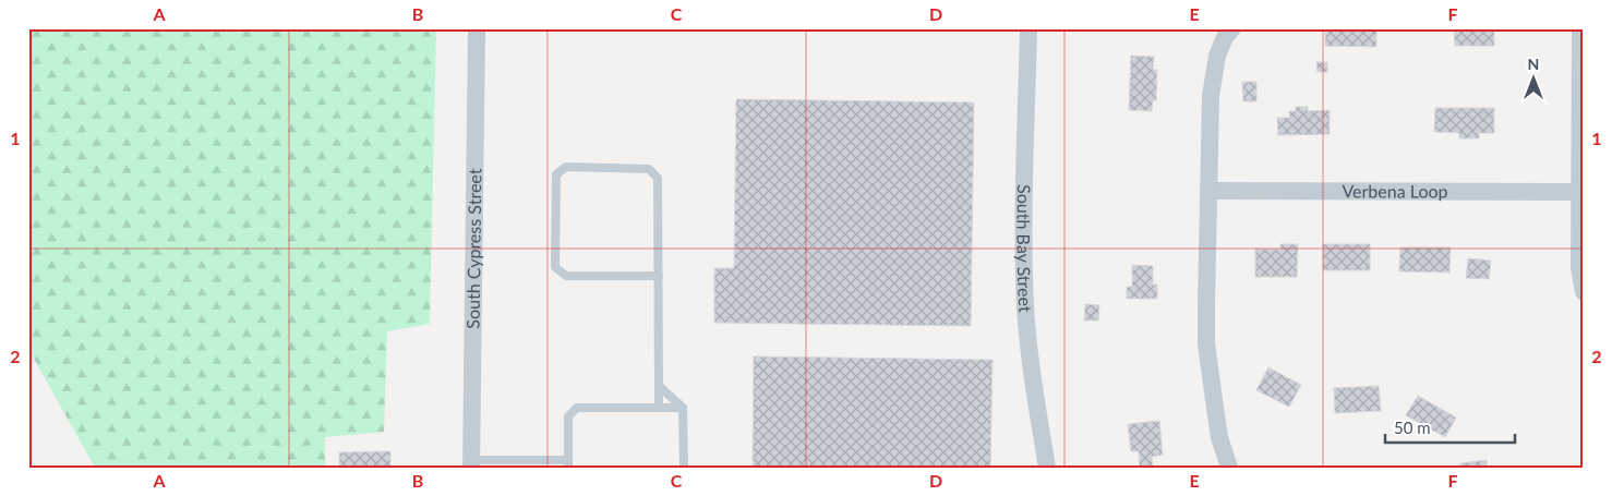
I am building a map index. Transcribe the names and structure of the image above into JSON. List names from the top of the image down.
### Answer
{
  "streets": {
    "street": ["Verbena Loop", "South Cypress Street", "South Bay Street"]
  },
  "scale_bar": "50 m",
  "north": "top",
  "grid": {
    "columns": [
      "A",
      "B",
      "C",
      "D",
      "E",
      "F"
    ],
    "rows": ["1", "2"]
  }
}
